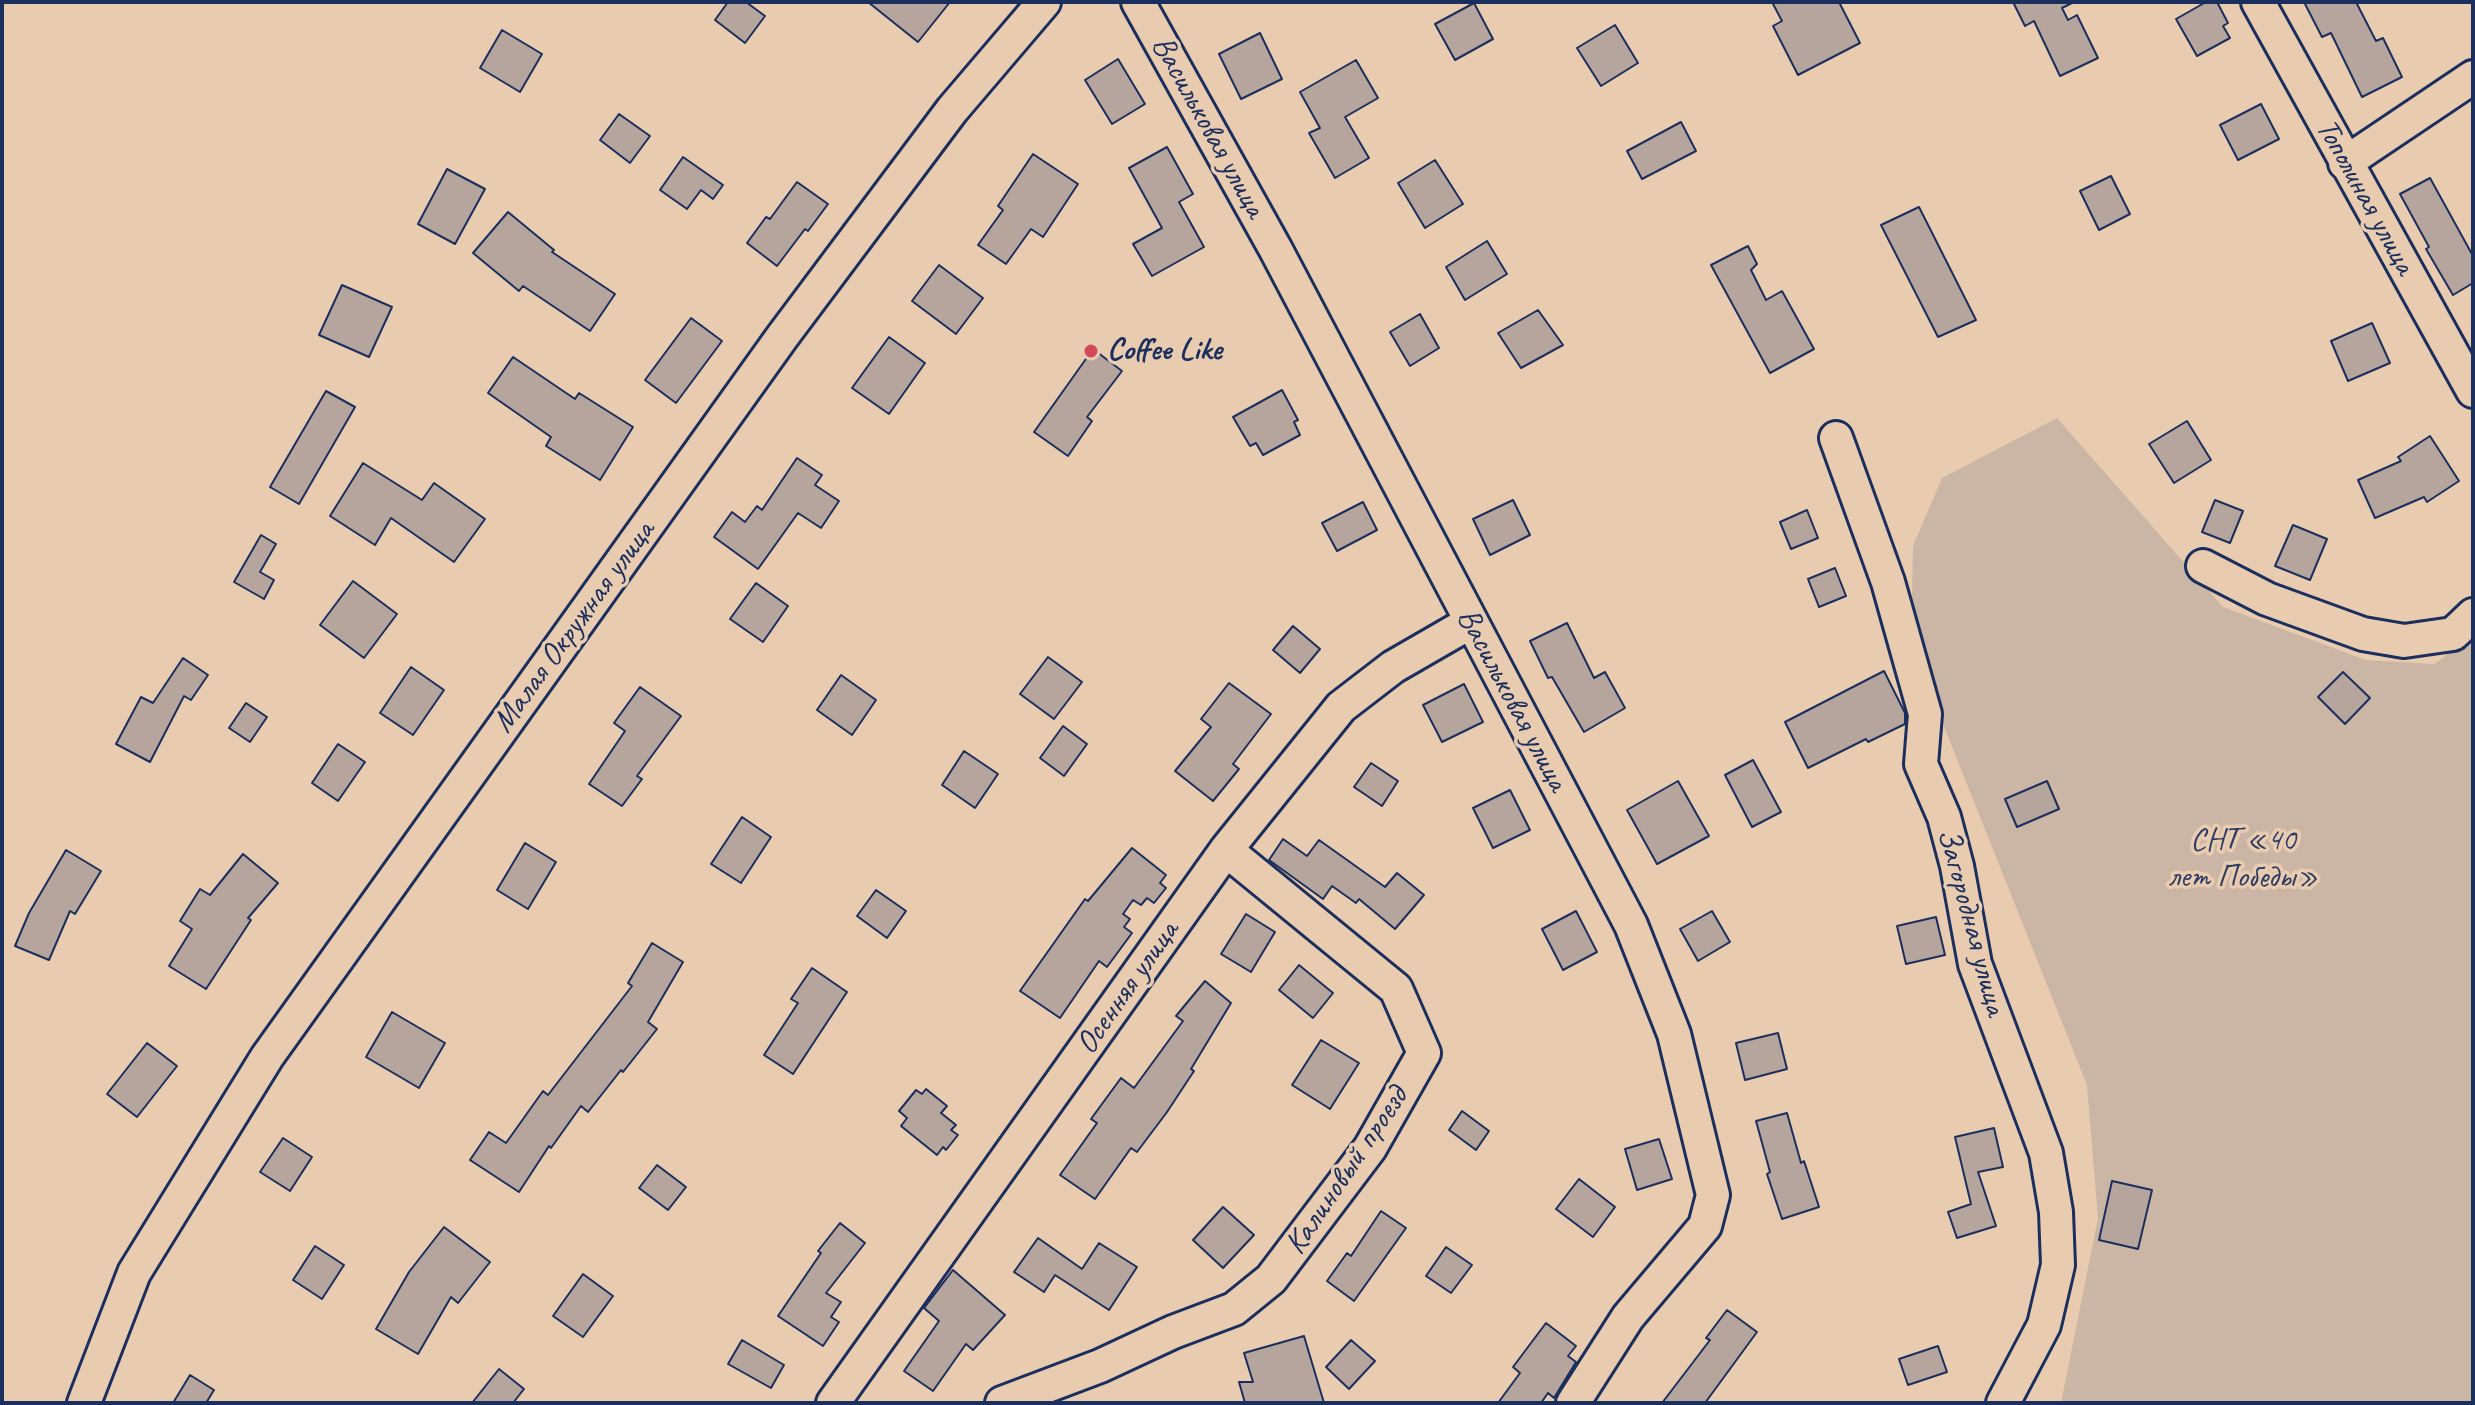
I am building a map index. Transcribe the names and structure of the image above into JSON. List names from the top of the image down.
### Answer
{
  "streets": {
    "street": [
      "Васильковая улица",
      "Тополиная улица",
      "Малая Окружная улица",
      "Загородная улица",
      "Осенняя улица",
      "Калиновый проезд"
    ]
  },
  "crossings": [
    ["Васильковая улица", "Осенняя улица"],
    ["Осенняя улица", "Калиновый проезд"]
  ],
  "parks": ["СНТ «40 лет Победы»"],
  "places": ["Coffee Like"]
}
